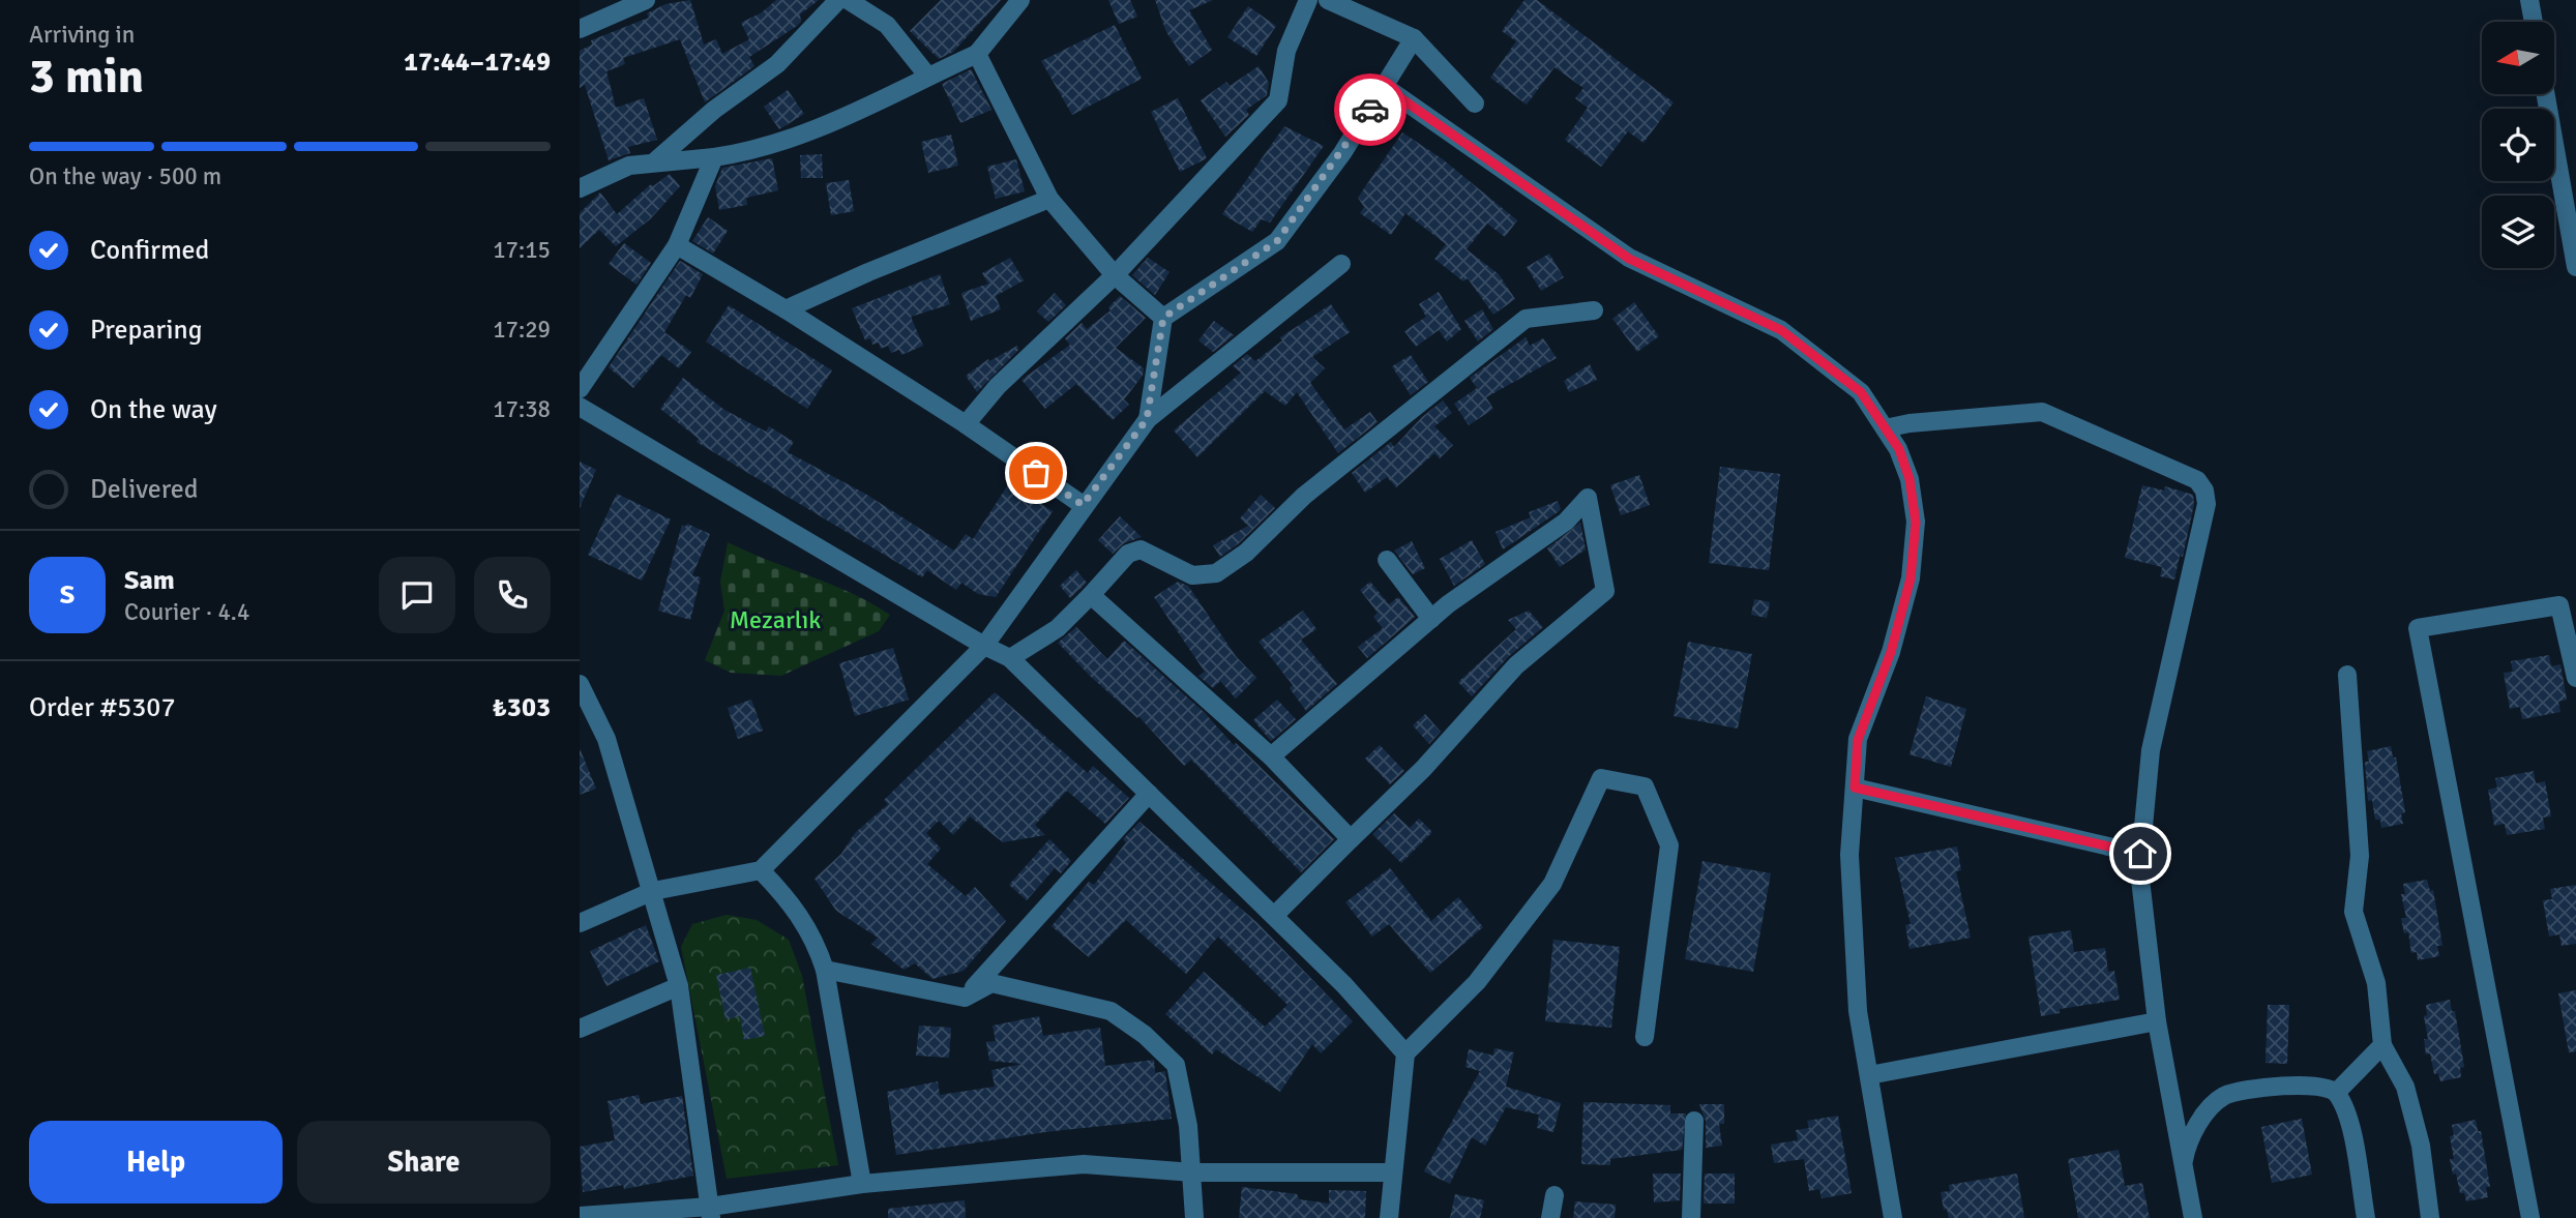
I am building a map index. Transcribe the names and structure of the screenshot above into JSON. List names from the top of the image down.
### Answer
{
  "parks": ["Mezarlık"],
  "north": "left",
  "page": {
    "heading": ["3 min", "Arriving in", "17:44–17:49"],
    "panel": [
      "Sam",
      "Courier · 4.4",
      "Order #5307",
      "₺303"
    ],
    "bar": "On the way · 500 m",
    "list": [
      ["Confirmed", "17:15"],
      ["Preparing", "17:29"],
      ["On the way", "17:38"],
      "Delivered"
    ],
    "round": "S",
    "buttons": ["Help", "Share"]
  }
}
